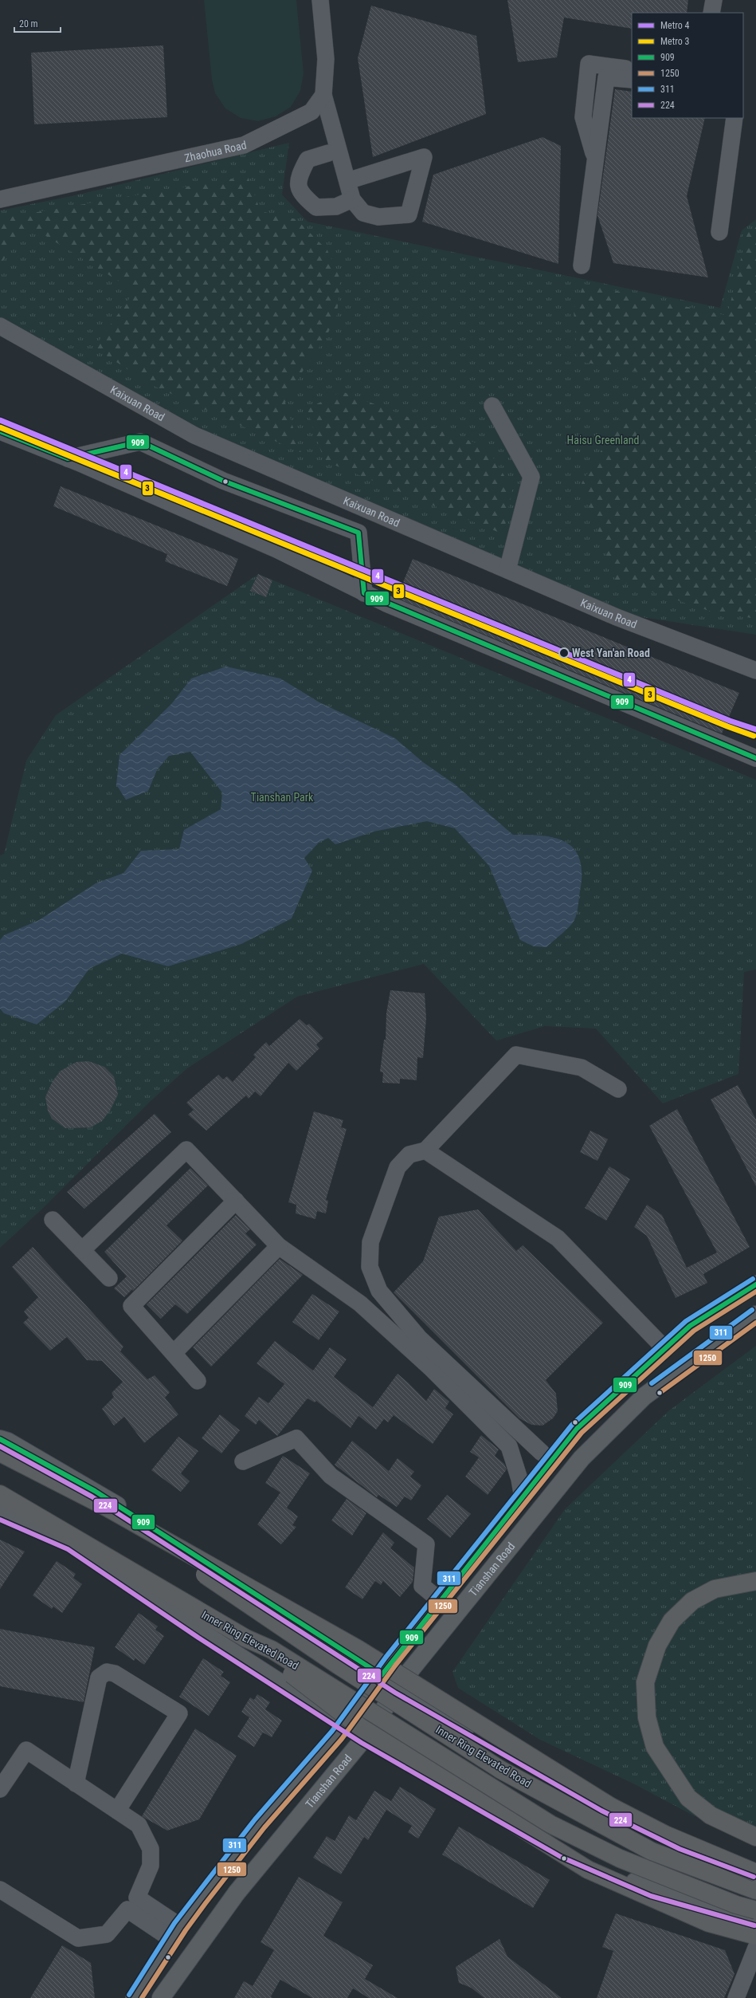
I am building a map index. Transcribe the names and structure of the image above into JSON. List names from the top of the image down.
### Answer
{
  "streets": {
    "highway": ["Inner Ring Elevated Road"],
    "main road": ["Tianshan Road"],
    "street": ["Zhaohua Road", "Kaixuan Road"]
  },
  "parks": ["Haisu Greenland", "Tianshan Park"],
  "places": ["West Yan'an Road"],
  "lines": [
    "metro line 4",
    "metro line 3",
    "transit line 909",
    "transit line 311",
    "transit line 1250",
    "transit line 224"
  ],
  "legend": [
    "Metro 4",
    "Metro 3",
    "909",
    "1250",
    "311",
    "224"
  ],
  "scale_bar": "20 m"
}
